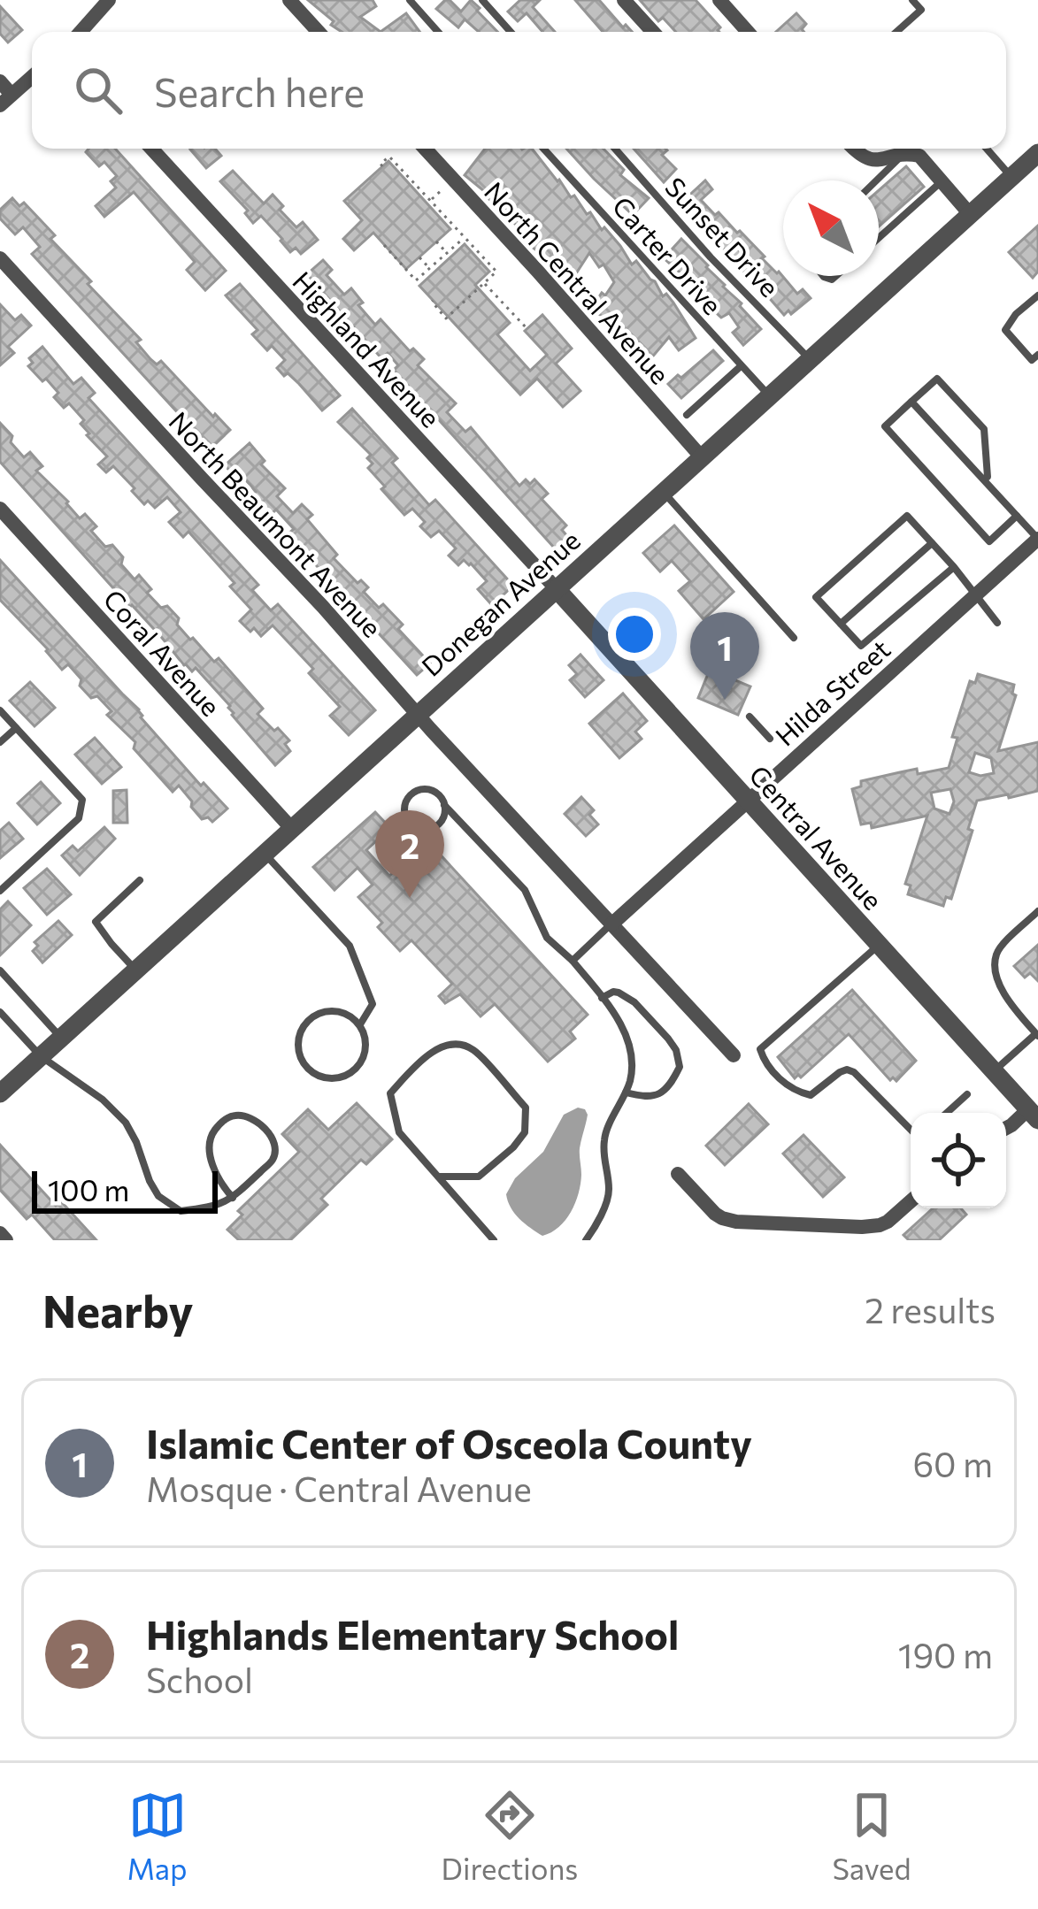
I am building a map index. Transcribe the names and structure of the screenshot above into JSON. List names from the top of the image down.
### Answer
{
  "streets": {
    "street": [
      "North Central Avenue",
      "Highland Avenue",
      "North Beaumont Avenue",
      "Donegan Avenue",
      "Coral Avenue",
      "Hilda Street",
      "Central Avenue"
    ],
    "lane": ["Sunset Drive", "Carter Drive"]
  },
  "crossings": [
    ["Sunset Drive", "Donegan Avenue"],
    ["Carter Drive", "Donegan Avenue"],
    ["North Central Avenue", "Donegan Avenue"],
    ["Highland Avenue", "Donegan Avenue"],
    ["Highland Avenue", "Central Avenue"],
    ["North Beaumont Avenue", "Donegan Avenue"],
    ["North Beaumont Avenue", "Hilda Street"],
    ["Donegan Avenue", "Coral Avenue"],
    ["Donegan Avenue", "Central Avenue"],
    ["Hilda Street", "Central Avenue"]
  ],
  "scale_bar": "100 m",
  "north": "top left",
  "page": {
    "search": "Search here",
    "pins": ["1", "2"],
    "scale": "100 m",
    "heading": ["Nearby", "2 results"],
    "list": [
      {
        "mark": "1",
        "name": "Islamic Center of Osceola County",
        "note": "Mosque · Central Avenue",
        "value": "60 m"
      },
      {
        "mark": "2",
        "name": "Highlands Elementary School",
        "note": "School",
        "value": "190 m"
      }
    ],
    "nav": ["Map", "Directions", "Saved"]
  }
}
